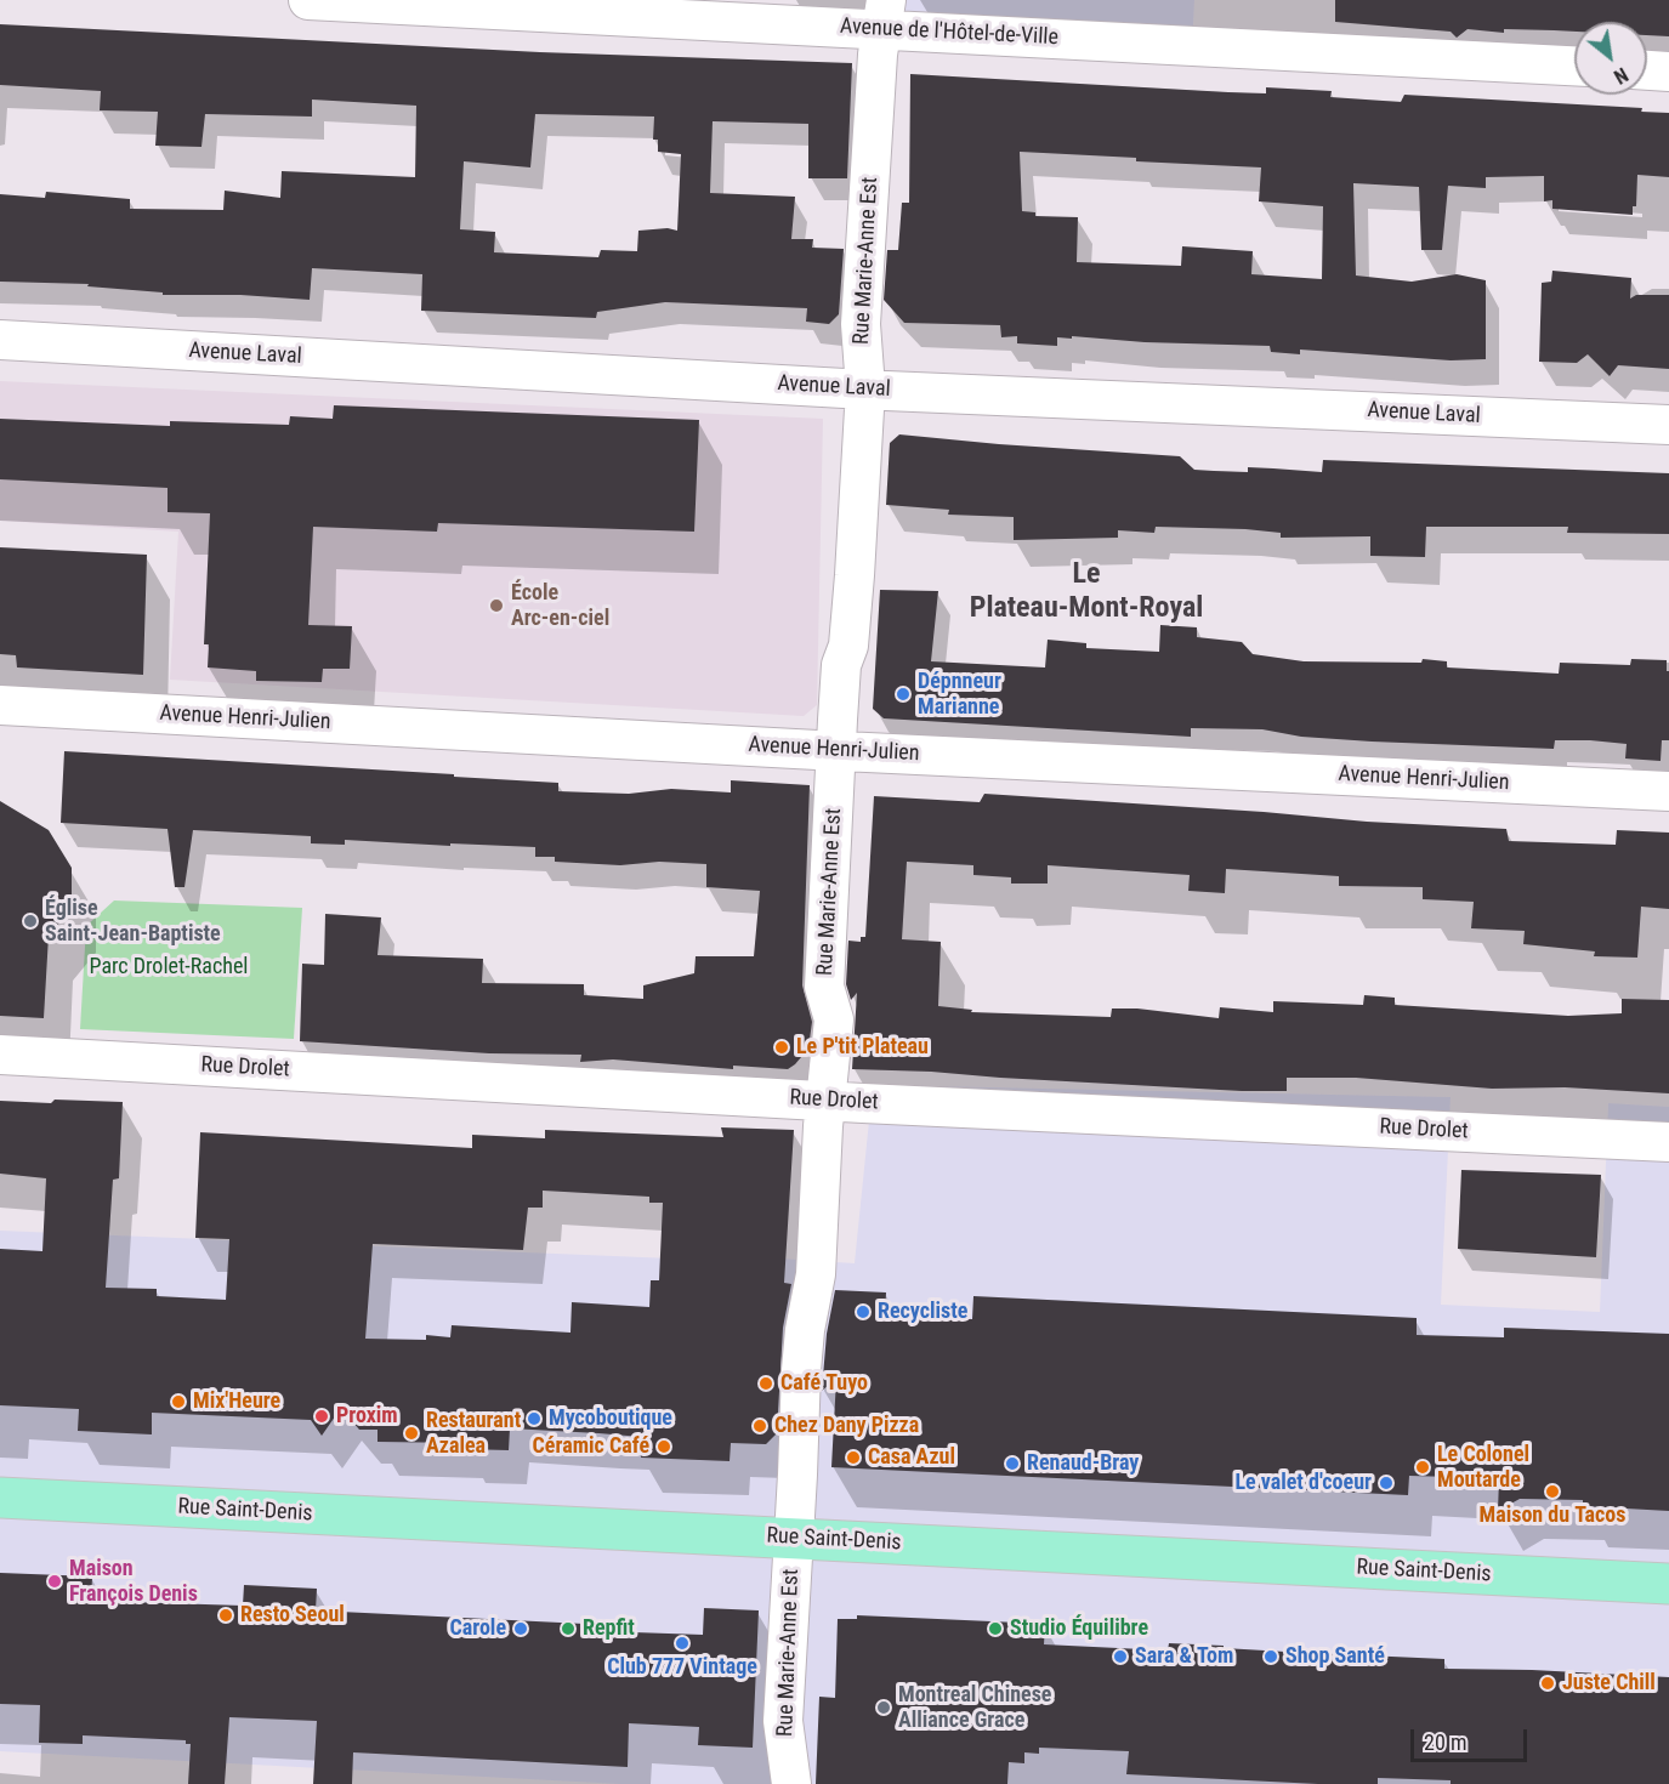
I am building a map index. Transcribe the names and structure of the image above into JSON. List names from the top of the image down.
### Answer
{
  "streets": {
    "main road": ["Rue Saint-Denis"],
    "street": [
      "Avenue de l'Hôtel-de-Ville",
      "Rue Marie-Anne Est",
      "Avenue Laval",
      "Avenue Henri-Julien",
      "Rue Drolet"
    ]
  },
  "crossings": [
    ["Avenue de l'Hôtel-de-Ville", "Rue Marie-Anne Est"],
    ["Rue Marie-Anne Est", "Avenue Laval"],
    ["Rue Marie-Anne Est", "Avenue Henri-Julien"],
    ["Rue Marie-Anne Est", "Rue Drolet"],
    ["Rue Marie-Anne Est", "Rue Saint-Denis"]
  ],
  "districts": ["Le Plateau-Mont-Royal"],
  "parks": ["Parc Drolet-Rachel"],
  "places": [
    "École Arc-en-ciel",
    "Dépnneur Marianne",
    "Église Saint-Jean-Baptiste",
    "Le P'tit Plateau",
    "Recycliste",
    "Café Tuyo",
    "Mix'Heure",
    "Proxim",
    "Mycoboutique",
    "Chez Dany Pizza",
    "Restaurant Azalea",
    "Céramic Café",
    "Casa Azul",
    "Renaud-Bray",
    "Le Colonel Moutarde",
    "Le valet d'coeur",
    "Maison du Tacos",
    "Maison François Denis",
    "Resto Seoul",
    "Carole",
    "Repfit",
    "Studio Équilibre",
    "Club 777 Vintage",
    "Sara & Tom",
    "Shop Santé",
    "Juste Chill",
    "Montreal Chinese Alliance Grace"
  ],
  "scale_bar": "20 m",
  "north": "bottom right"
}
